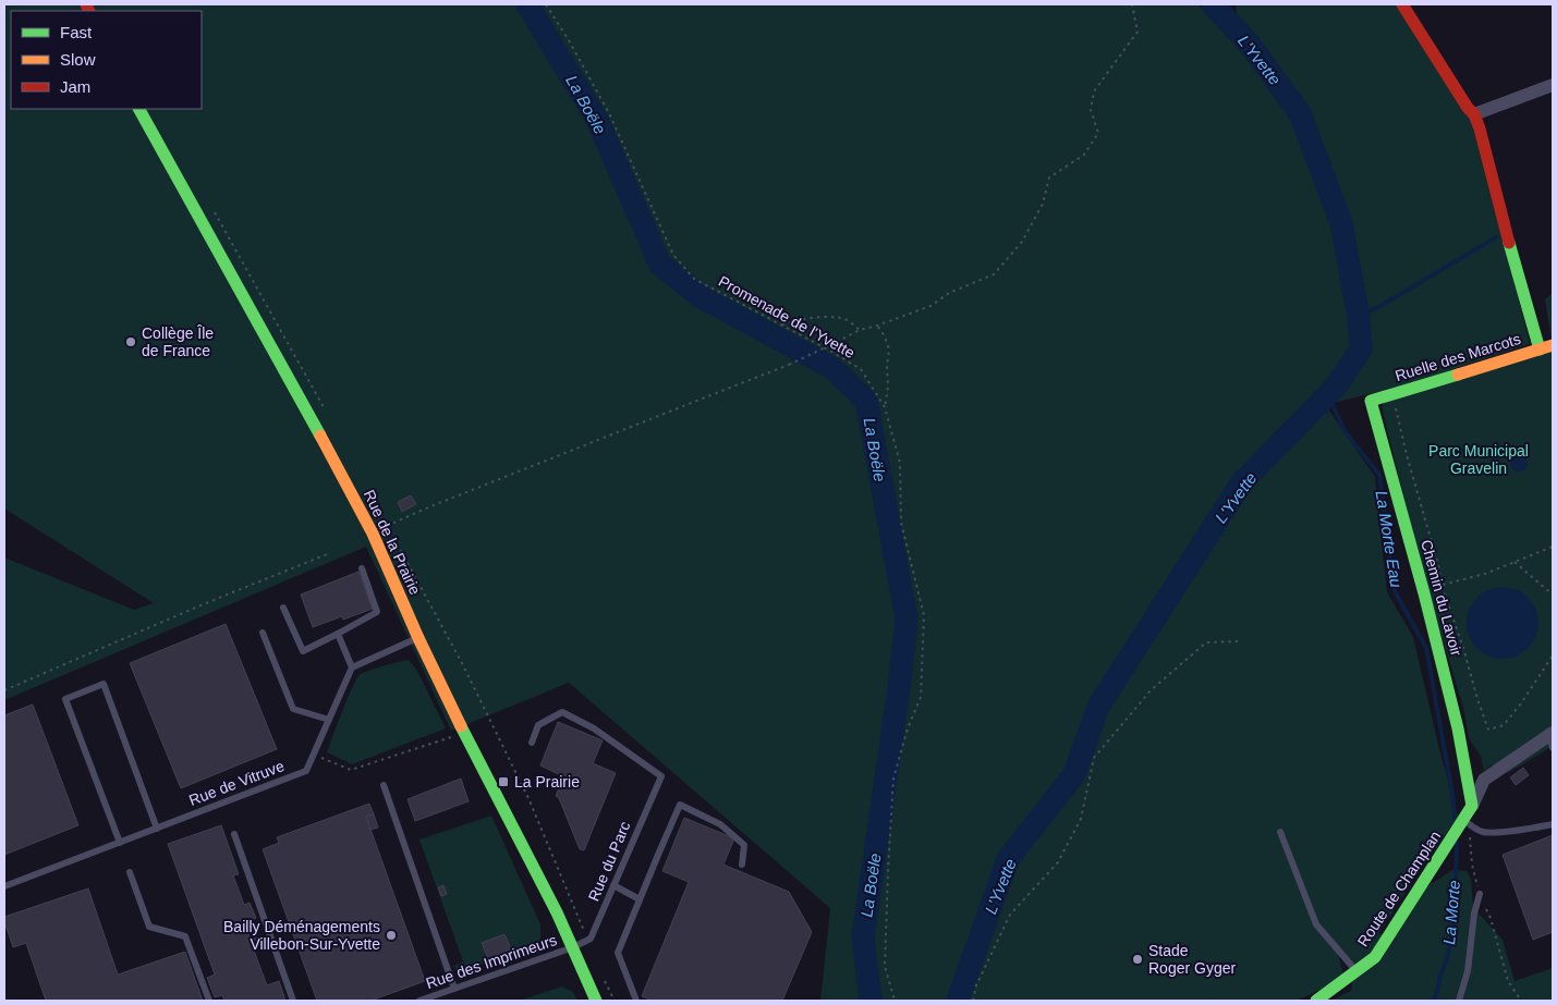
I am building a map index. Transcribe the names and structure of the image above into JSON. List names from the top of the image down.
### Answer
{
  "streets": {
    "street": [
      "Ruelle des Marcots",
      "Rue de la Prairie",
      "Chemin du Lavoir",
      "Route de Champlan"
    ],
    "lane": ["Rue de Vitruve", "Rue du Parc", "Rue des Imprimeurs"],
    "path": ["Promenade de l'Yvette"]
  },
  "crossings": [
    ["Ruelle des Marcots", "Chemin du Lavoir"],
    ["Rue de la Prairie", "Rue du Parc"],
    ["Rue de la Prairie", "Rue des Imprimeurs"],
    ["Chemin du Lavoir", "Route de Champlan"],
    ["Rue du Parc", "Rue des Imprimeurs"]
  ],
  "water": [
    "L'Yvette",
    "La Boële",
    "La Morte Eau",
    "La Morte"
  ],
  "parks": ["Parc Municipal Gravelin"],
  "places": {
    "other": ["Collège Île de France", "Bailly Déménagements Villebon-Sur-Yvette", "Stade Roger Gyger"],
    "transit": ["La Prairie"]
  },
  "legend": ["Fast", "Slow", "Jam"]
}
